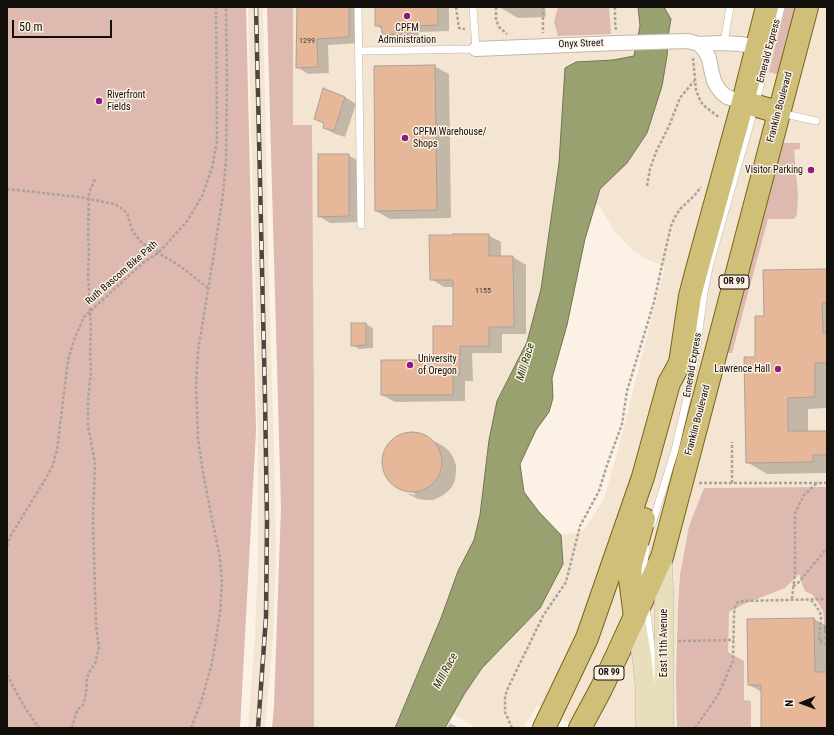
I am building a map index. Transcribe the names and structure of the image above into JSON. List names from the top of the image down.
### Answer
{
  "streets": {
    "main road": ["Franklin Boulevard", "OR 99", "East 11th Avenue"],
    "street": ["Onyx Street"],
    "lane": ["Emerald Express"],
    "path": ["Ruth Bascom Bike Path"]
  },
  "crossings": [
    ["Franklin Boulevard", "East 11th Avenue"]
  ],
  "water": ["Mill Race"],
  "places": [
    "CPFM Administration",
    "Riverfront Fields",
    "CPFM Warehouse/ Shops",
    "Visitor Parking",
    "University of Oregon",
    "Lawrence Hall"
  ],
  "house_numbers": ["1299", "1155"],
  "scale_bar": "50 m",
  "north": "left"
}
